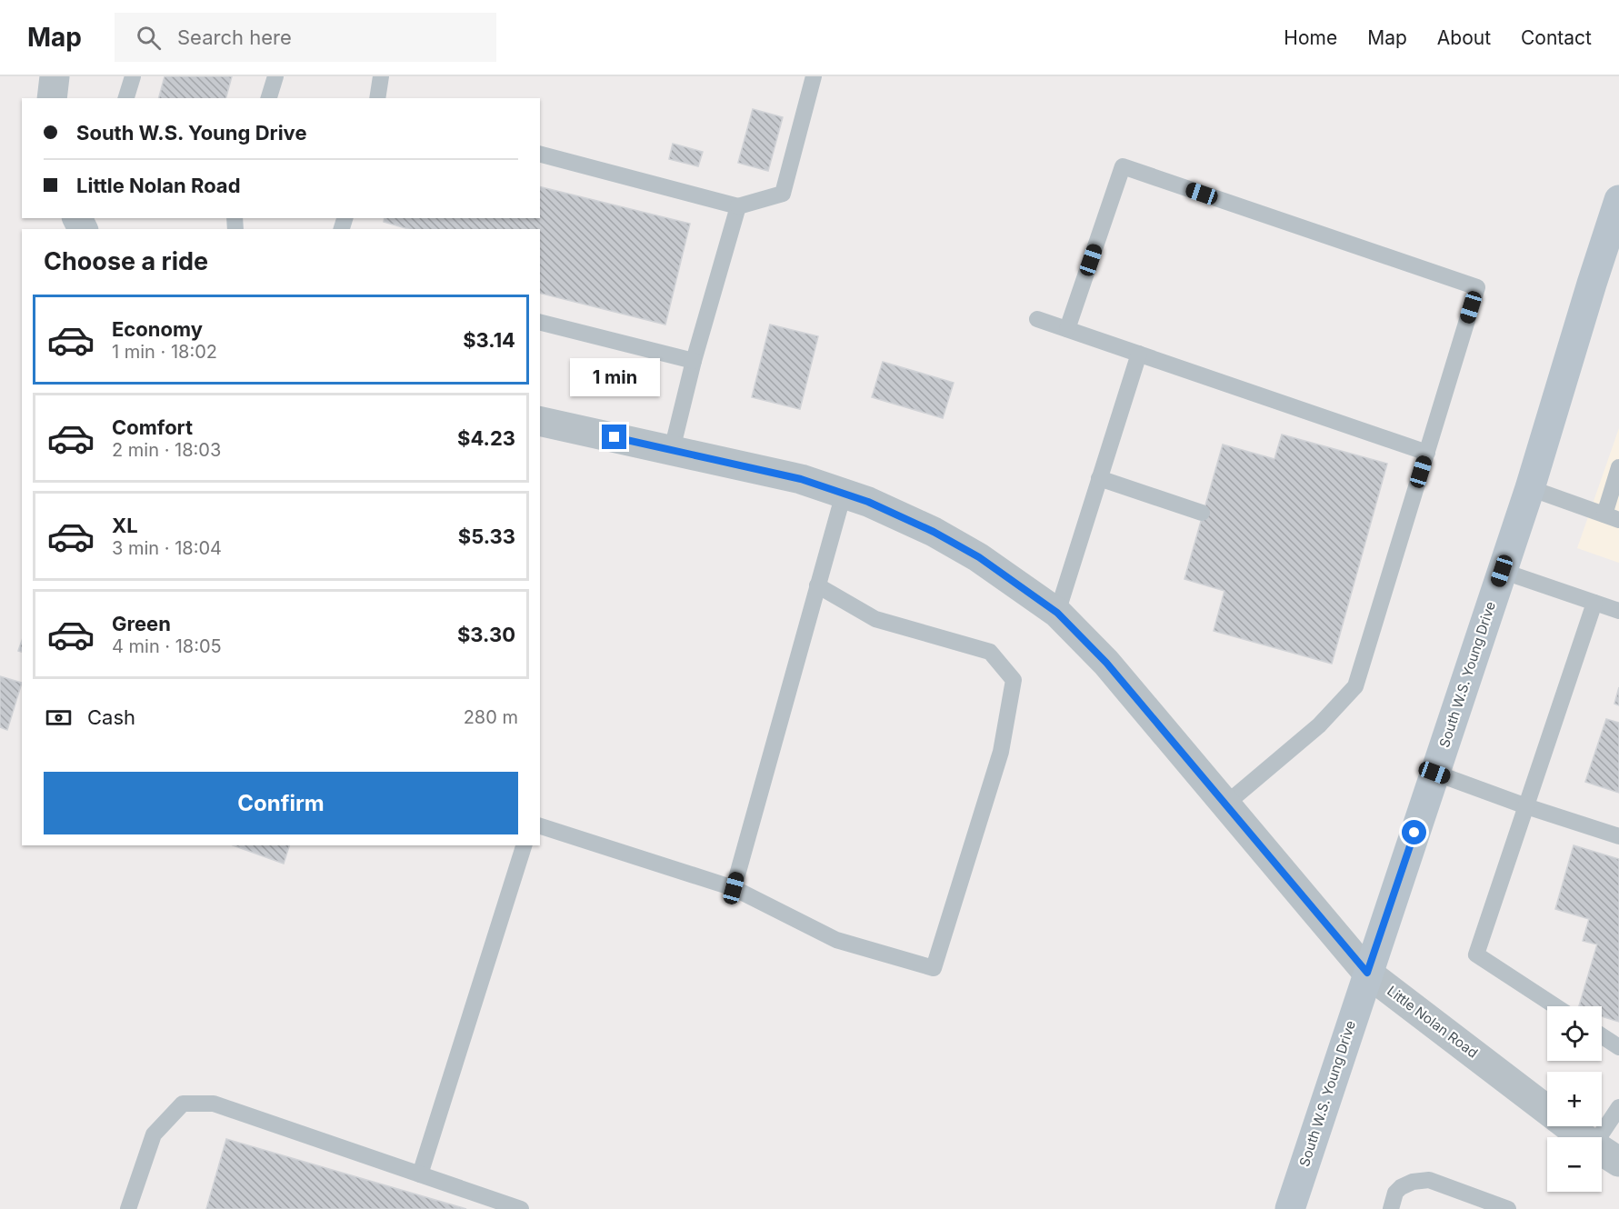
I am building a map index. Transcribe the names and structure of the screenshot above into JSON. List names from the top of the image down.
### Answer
{
  "streets": {
    "main road": ["South W.S. Young Drive"],
    "street": ["Little Nolan Road"]
  },
  "crossings": [
    ["South W.S. Young Drive", "Little Nolan Road"]
  ],
  "page": {
    "header": "Map",
    "search": "Search here",
    "nav": [
      "Home",
      "Map",
      "About",
      "Contact"
    ],
    "banner": ["South W.S. Young Drive", "Little Nolan Road"],
    "heading": "Choose a ride",
    "list": [
      {
        "name": "Economy",
        "note": "1 min · 18:02",
        "value": "$3.14"
      },
      {
        "name": "Comfort",
        "note": "2 min · 18:03",
        "value": "$4.23"
      },
      {
        "name": "XL",
        "note": "3 min · 18:04",
        "value": "$5.33"
      },
      {
        "name": "Green",
        "note": "4 min · 18:05",
        "value": "$3.30"
      }
    ],
    "bubble": "1 min",
    "pay": ["Cash", "280 m"],
    "buttons": "Confirm",
    "map_buttons": ["+", "−"]
  }
}
